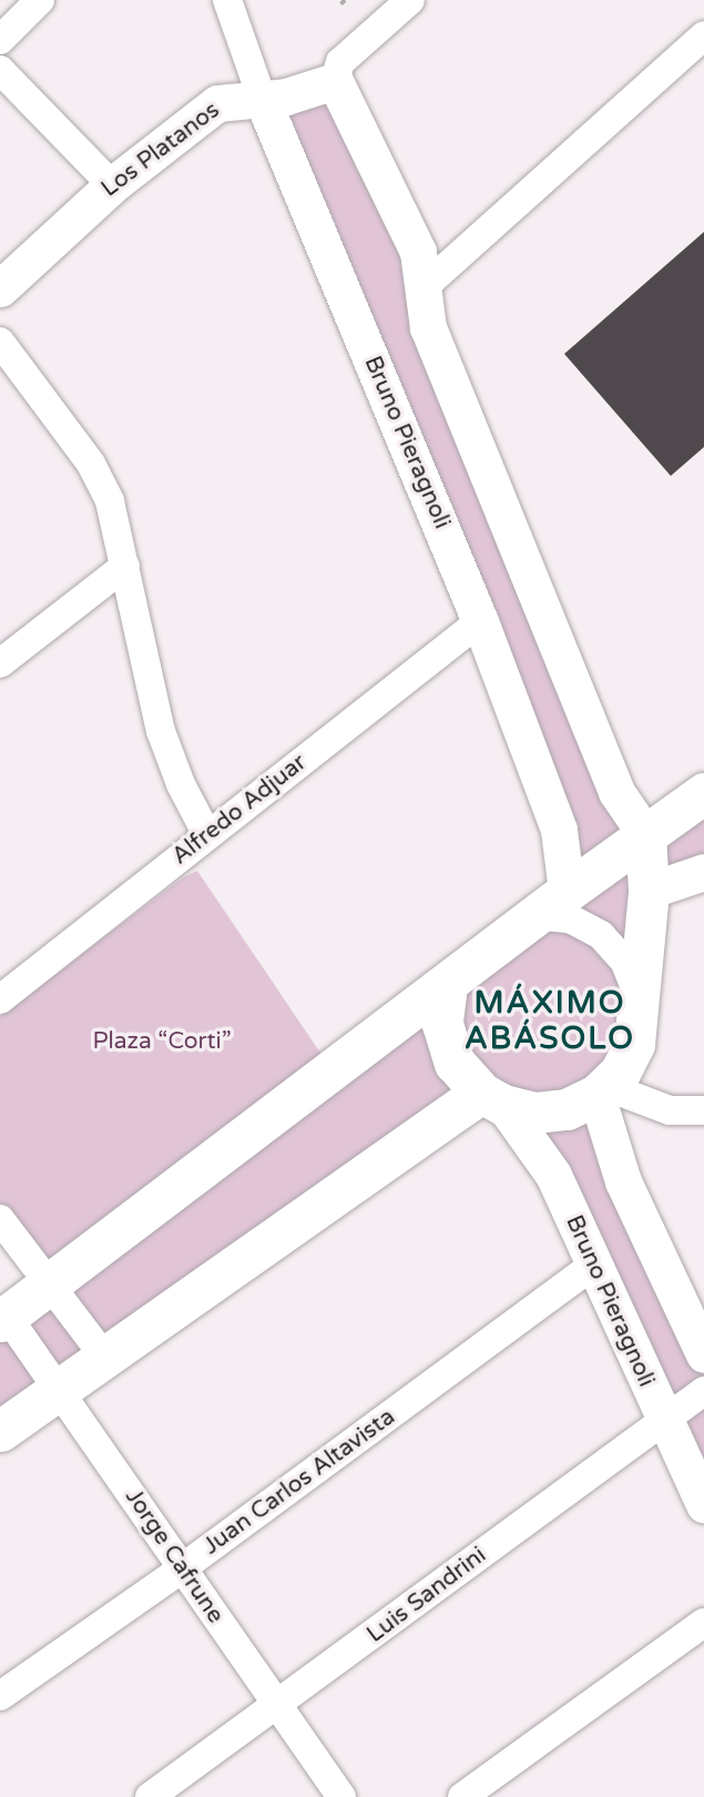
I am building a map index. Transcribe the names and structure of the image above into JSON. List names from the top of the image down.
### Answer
{
  "streets": {
    "street": [
      "Los Platanos",
      "Bruno Pieragnoli",
      "Alfredo Adjuar",
      "Juan Carlos Altavista",
      "Jorge Cafrune",
      "Luis Sandrini"
    ]
  },
  "crossings": [
    ["Los Platanos", "Bruno Pieragnoli"],
    ["Bruno Pieragnoli", "Alfredo Adjuar"],
    ["Bruno Pieragnoli", "Juan Carlos Altavista"],
    ["Bruno Pieragnoli", "Luis Sandrini"],
    ["Juan Carlos Altavista", "Jorge Cafrune"],
    ["Jorge Cafrune", "Luis Sandrini"]
  ],
  "districts": ["MÁXIMO ABÁSOLO"],
  "parks": ["Plaza “Corti”"]
}
